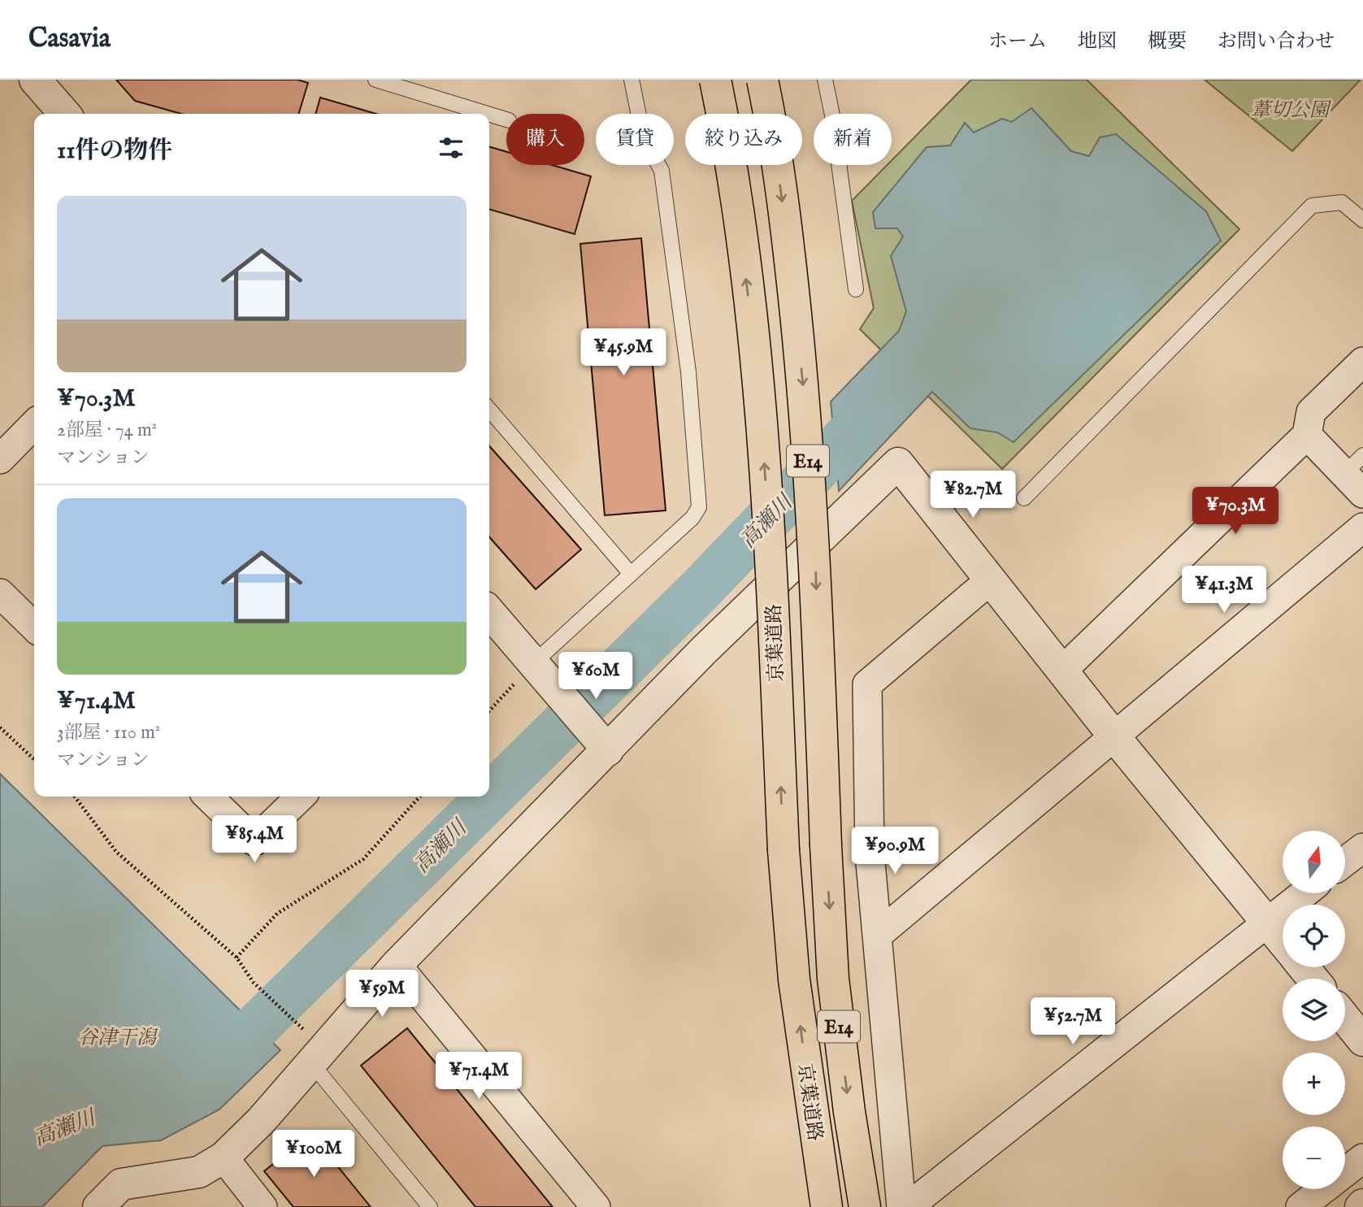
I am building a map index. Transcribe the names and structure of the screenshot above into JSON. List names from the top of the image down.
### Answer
{
  "streets": {
    "highway": ["E14", "京葉道路"]
  },
  "water": ["高瀬川"],
  "parks": ["葦切公園", "谷津干潟"],
  "north": "top",
  "page": {
    "header": "Casavia",
    "nav": [
      "ホーム",
      "地図",
      "概要",
      "お問い合わせ"
    ],
    "chip": [
      "購入",
      "賃貸",
      "絞り込み",
      "新着"
    ],
    "heading": "11件の物件",
    "list": [
      {
        "name": "¥70.3M",
        "note": "2部屋 · 74 m² · マンション"
      },
      {
        "name": "¥71.4M",
        "note": "3部屋 · 110 m² · マンション"
      }
    ],
    "price": [
      "¥45.9M",
      "¥82.7M",
      "¥70.3M",
      "¥41.3M",
      "¥60M",
      "¥85.4M",
      "¥90.9M",
      "¥59M",
      "¥52.7M",
      "¥71.4M",
      "¥100M"
    ],
    "map_buttons": ["+", "−"]
  }
}
